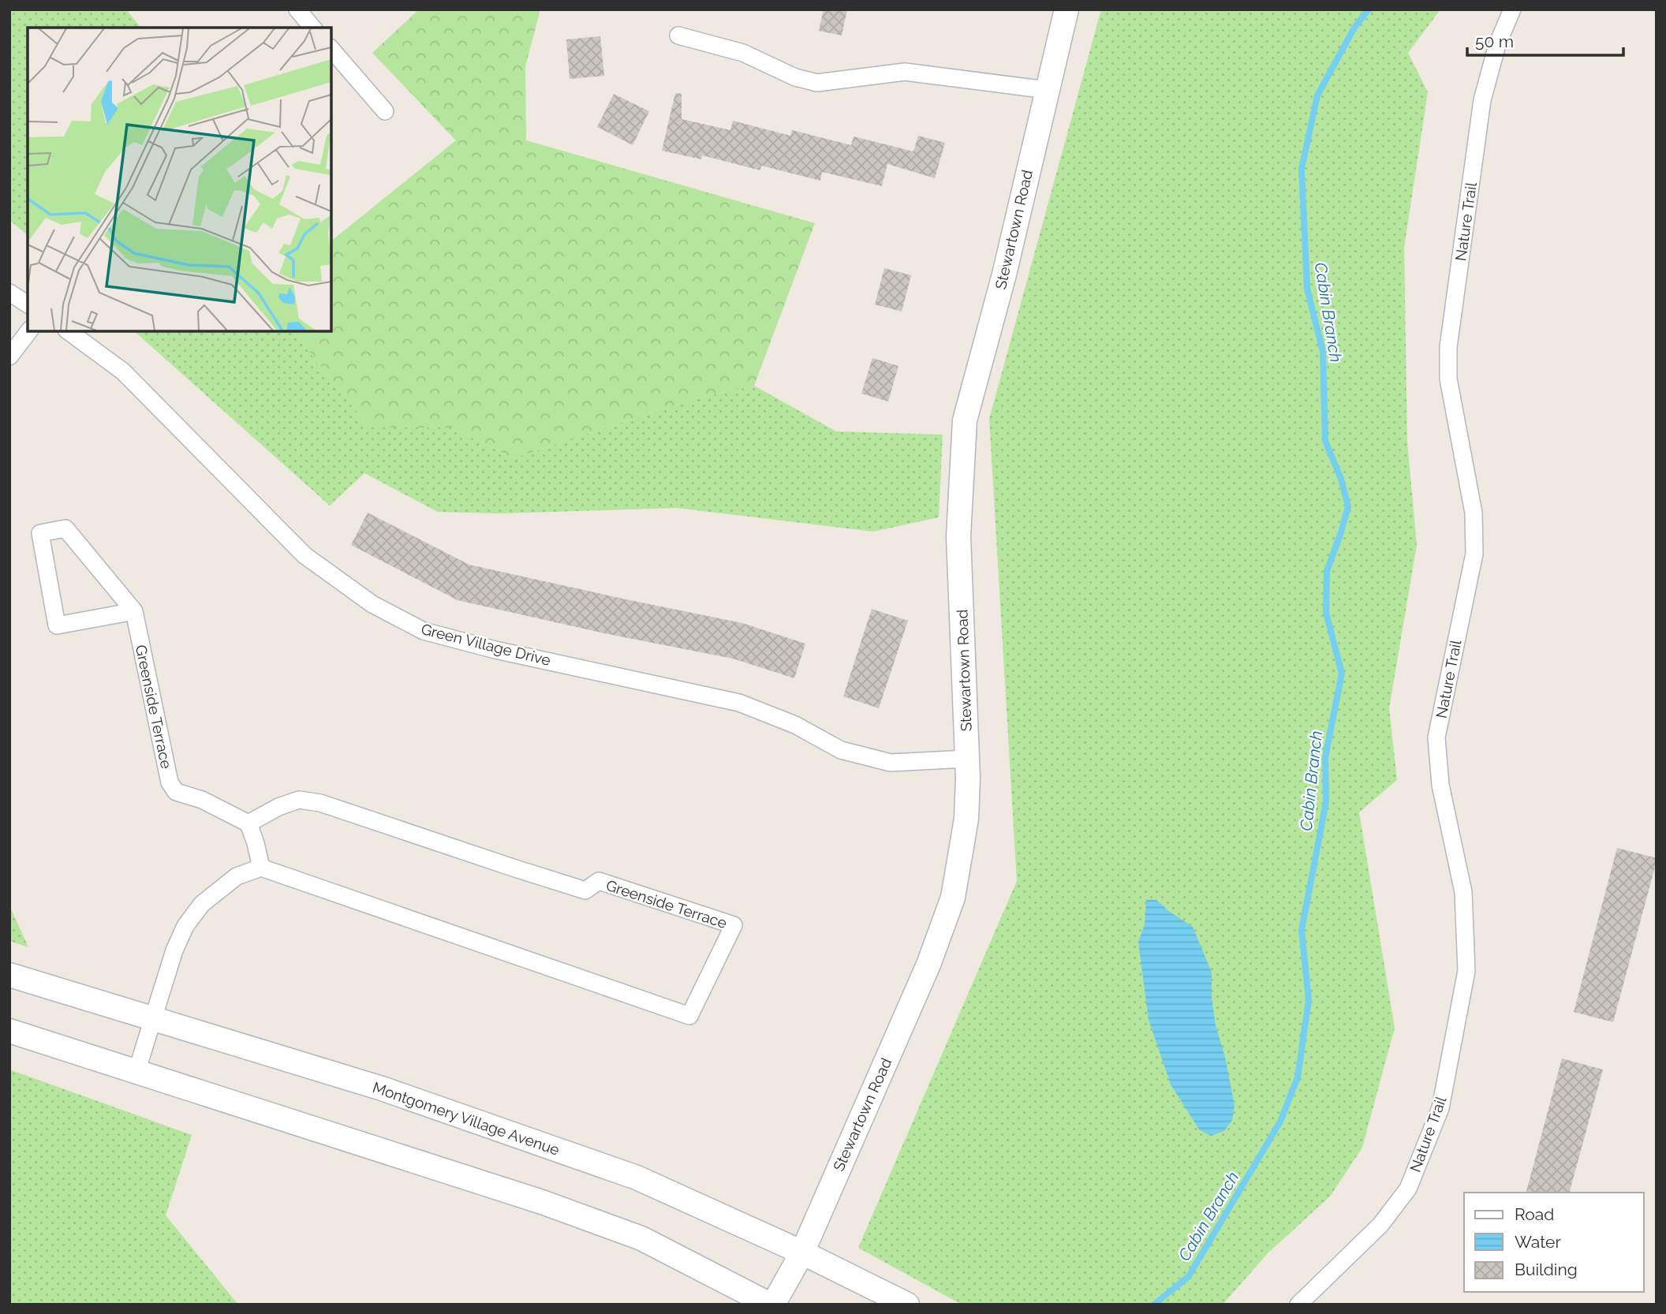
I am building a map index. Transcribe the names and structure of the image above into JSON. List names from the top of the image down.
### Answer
{
  "streets": {
    "main road": ["Stewartown Road", "Montgomery Village Avenue"],
    "street": ["Nature Trail", "Green Village Drive", "Greenside Terrace"]
  },
  "crossings": [
    ["Stewartown Road", "Green Village Drive"],
    ["Stewartown Road", "Montgomery Village Avenue"]
  ],
  "water": ["Cabin Branch"],
  "legend": ["Road", "Water", "Building"],
  "scale_bar": "50 m"
}
